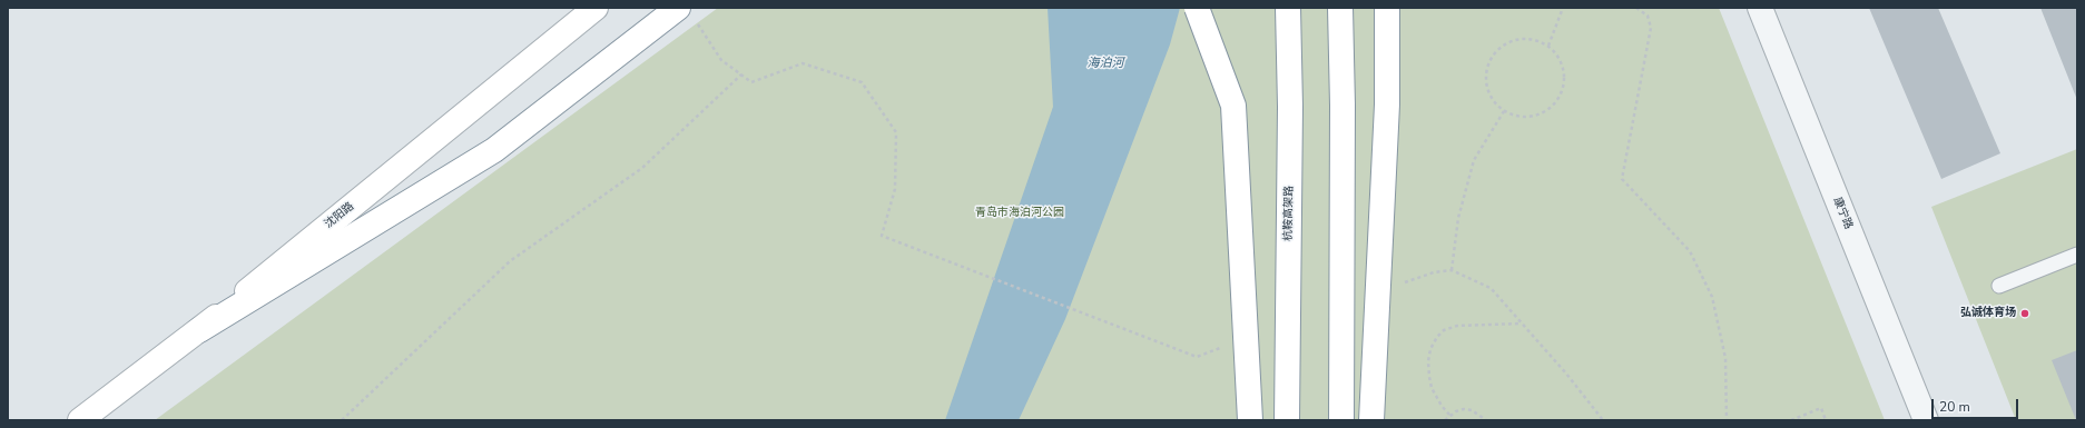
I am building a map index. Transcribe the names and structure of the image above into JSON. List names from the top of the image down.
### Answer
{
  "streets": {
    "main road": ["杭鞍高架路", "沈阳路"],
    "street": ["康宁路"]
  },
  "water": ["海泊河"],
  "parks": ["青岛市海泊河公园"],
  "places": ["弘诚体育场"],
  "scale_bar": "20 m"
}
